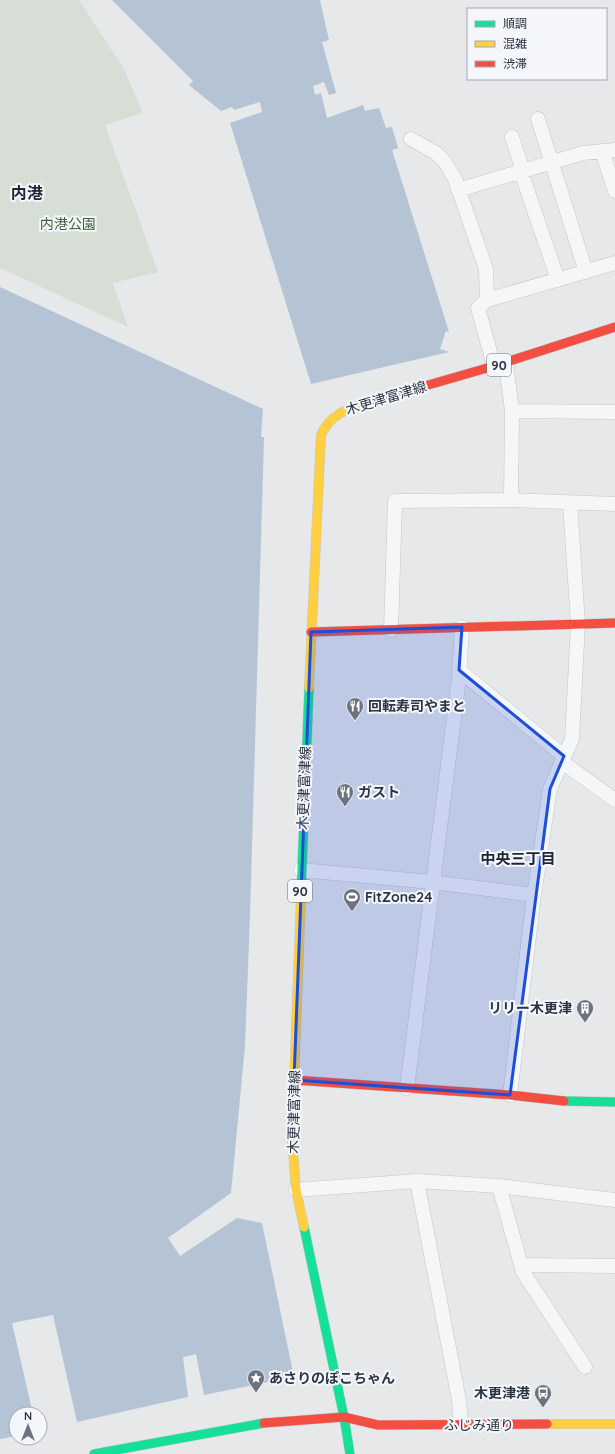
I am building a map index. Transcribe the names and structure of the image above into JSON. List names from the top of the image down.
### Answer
{
  "streets": {
    "main road": ["90", "木更津富津線", "ふじみ通り"]
  },
  "crossings": [
    ["木更津富津線", "ふじみ通り"]
  ],
  "districts": ["内港", "中央三丁目"],
  "parks": ["内港公園"],
  "places": {
    "restaurant": ["回転寿司やまと", "ガスト"],
    "sports": ["FitZone24"],
    "building": ["リリー木更津"],
    "place": ["あさりのぽこちゃん"],
    "bus stop": ["木更津港"]
  },
  "legend": ["順調", "混雑", "渋滞"],
  "north": "top"
}
